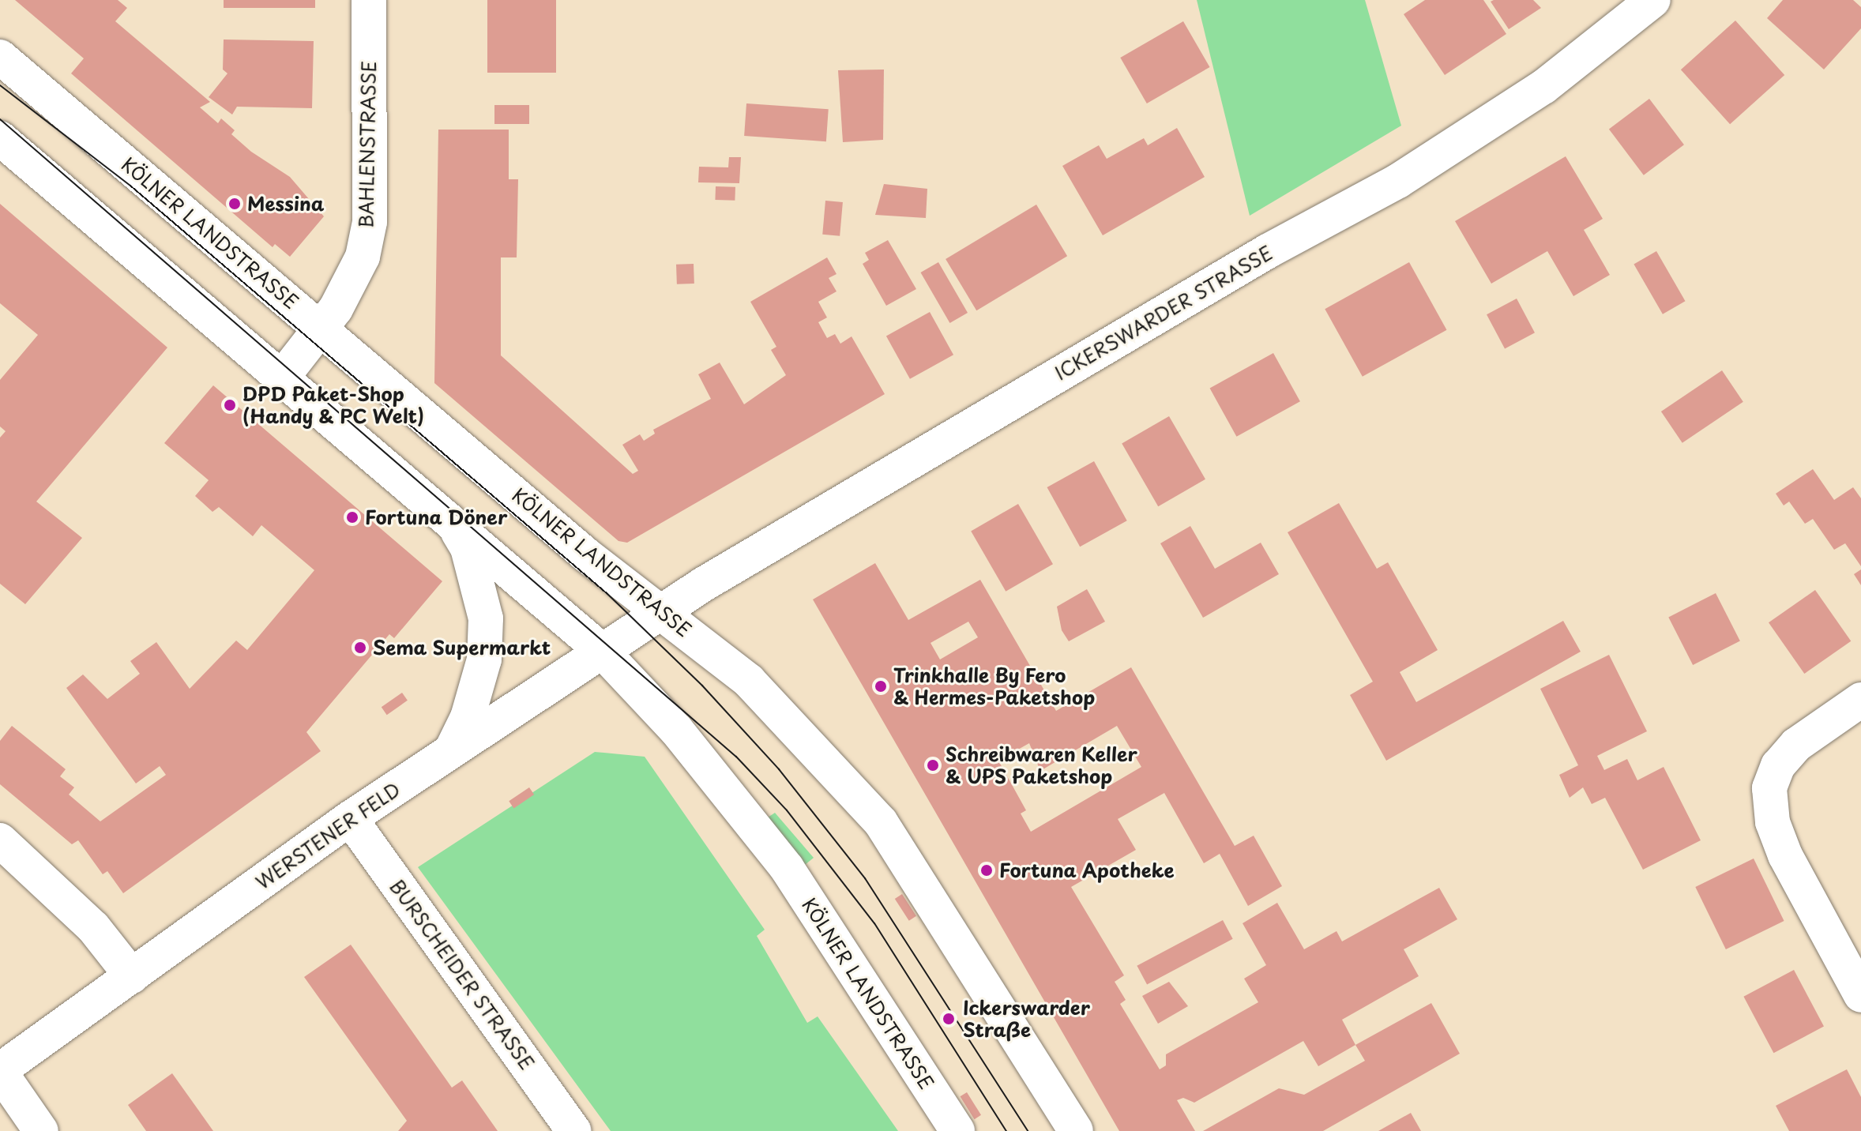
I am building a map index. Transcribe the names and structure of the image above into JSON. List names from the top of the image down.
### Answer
{
  "streets": {
    "main road": [
      "BAHLENSTRASSE",
      "KÖLNER LANDSTRASSE",
      "ICKERSWARDER STRASSE",
      "WERSTENER FELD",
      "BURSCHEIDER STRASSE"
    ]
  },
  "crossings": [
    ["BAHLENSTRASSE", "KÖLNER LANDSTRASSE"],
    ["KÖLNER LANDSTRASSE", "ICKERSWARDER STRASSE"],
    ["KÖLNER LANDSTRASSE", "WERSTENER FELD"],
    ["ICKERSWARDER STRASSE", "WERSTENER FELD"],
    ["WERSTENER FELD", "BURSCHEIDER STRASSE"]
  ],
  "places": [
    "Messina",
    "DPD Paket-Shop (Handy & PC Welt)",
    "Fortuna Döner",
    "Sema Supermarkt",
    "Trinkhalle By Fero & Hermes-Paketshop",
    "Schreibwaren Keller & UPS Paketshop",
    "Fortuna Apotheke",
    "Ickerswarder Straße"
  ]
}
